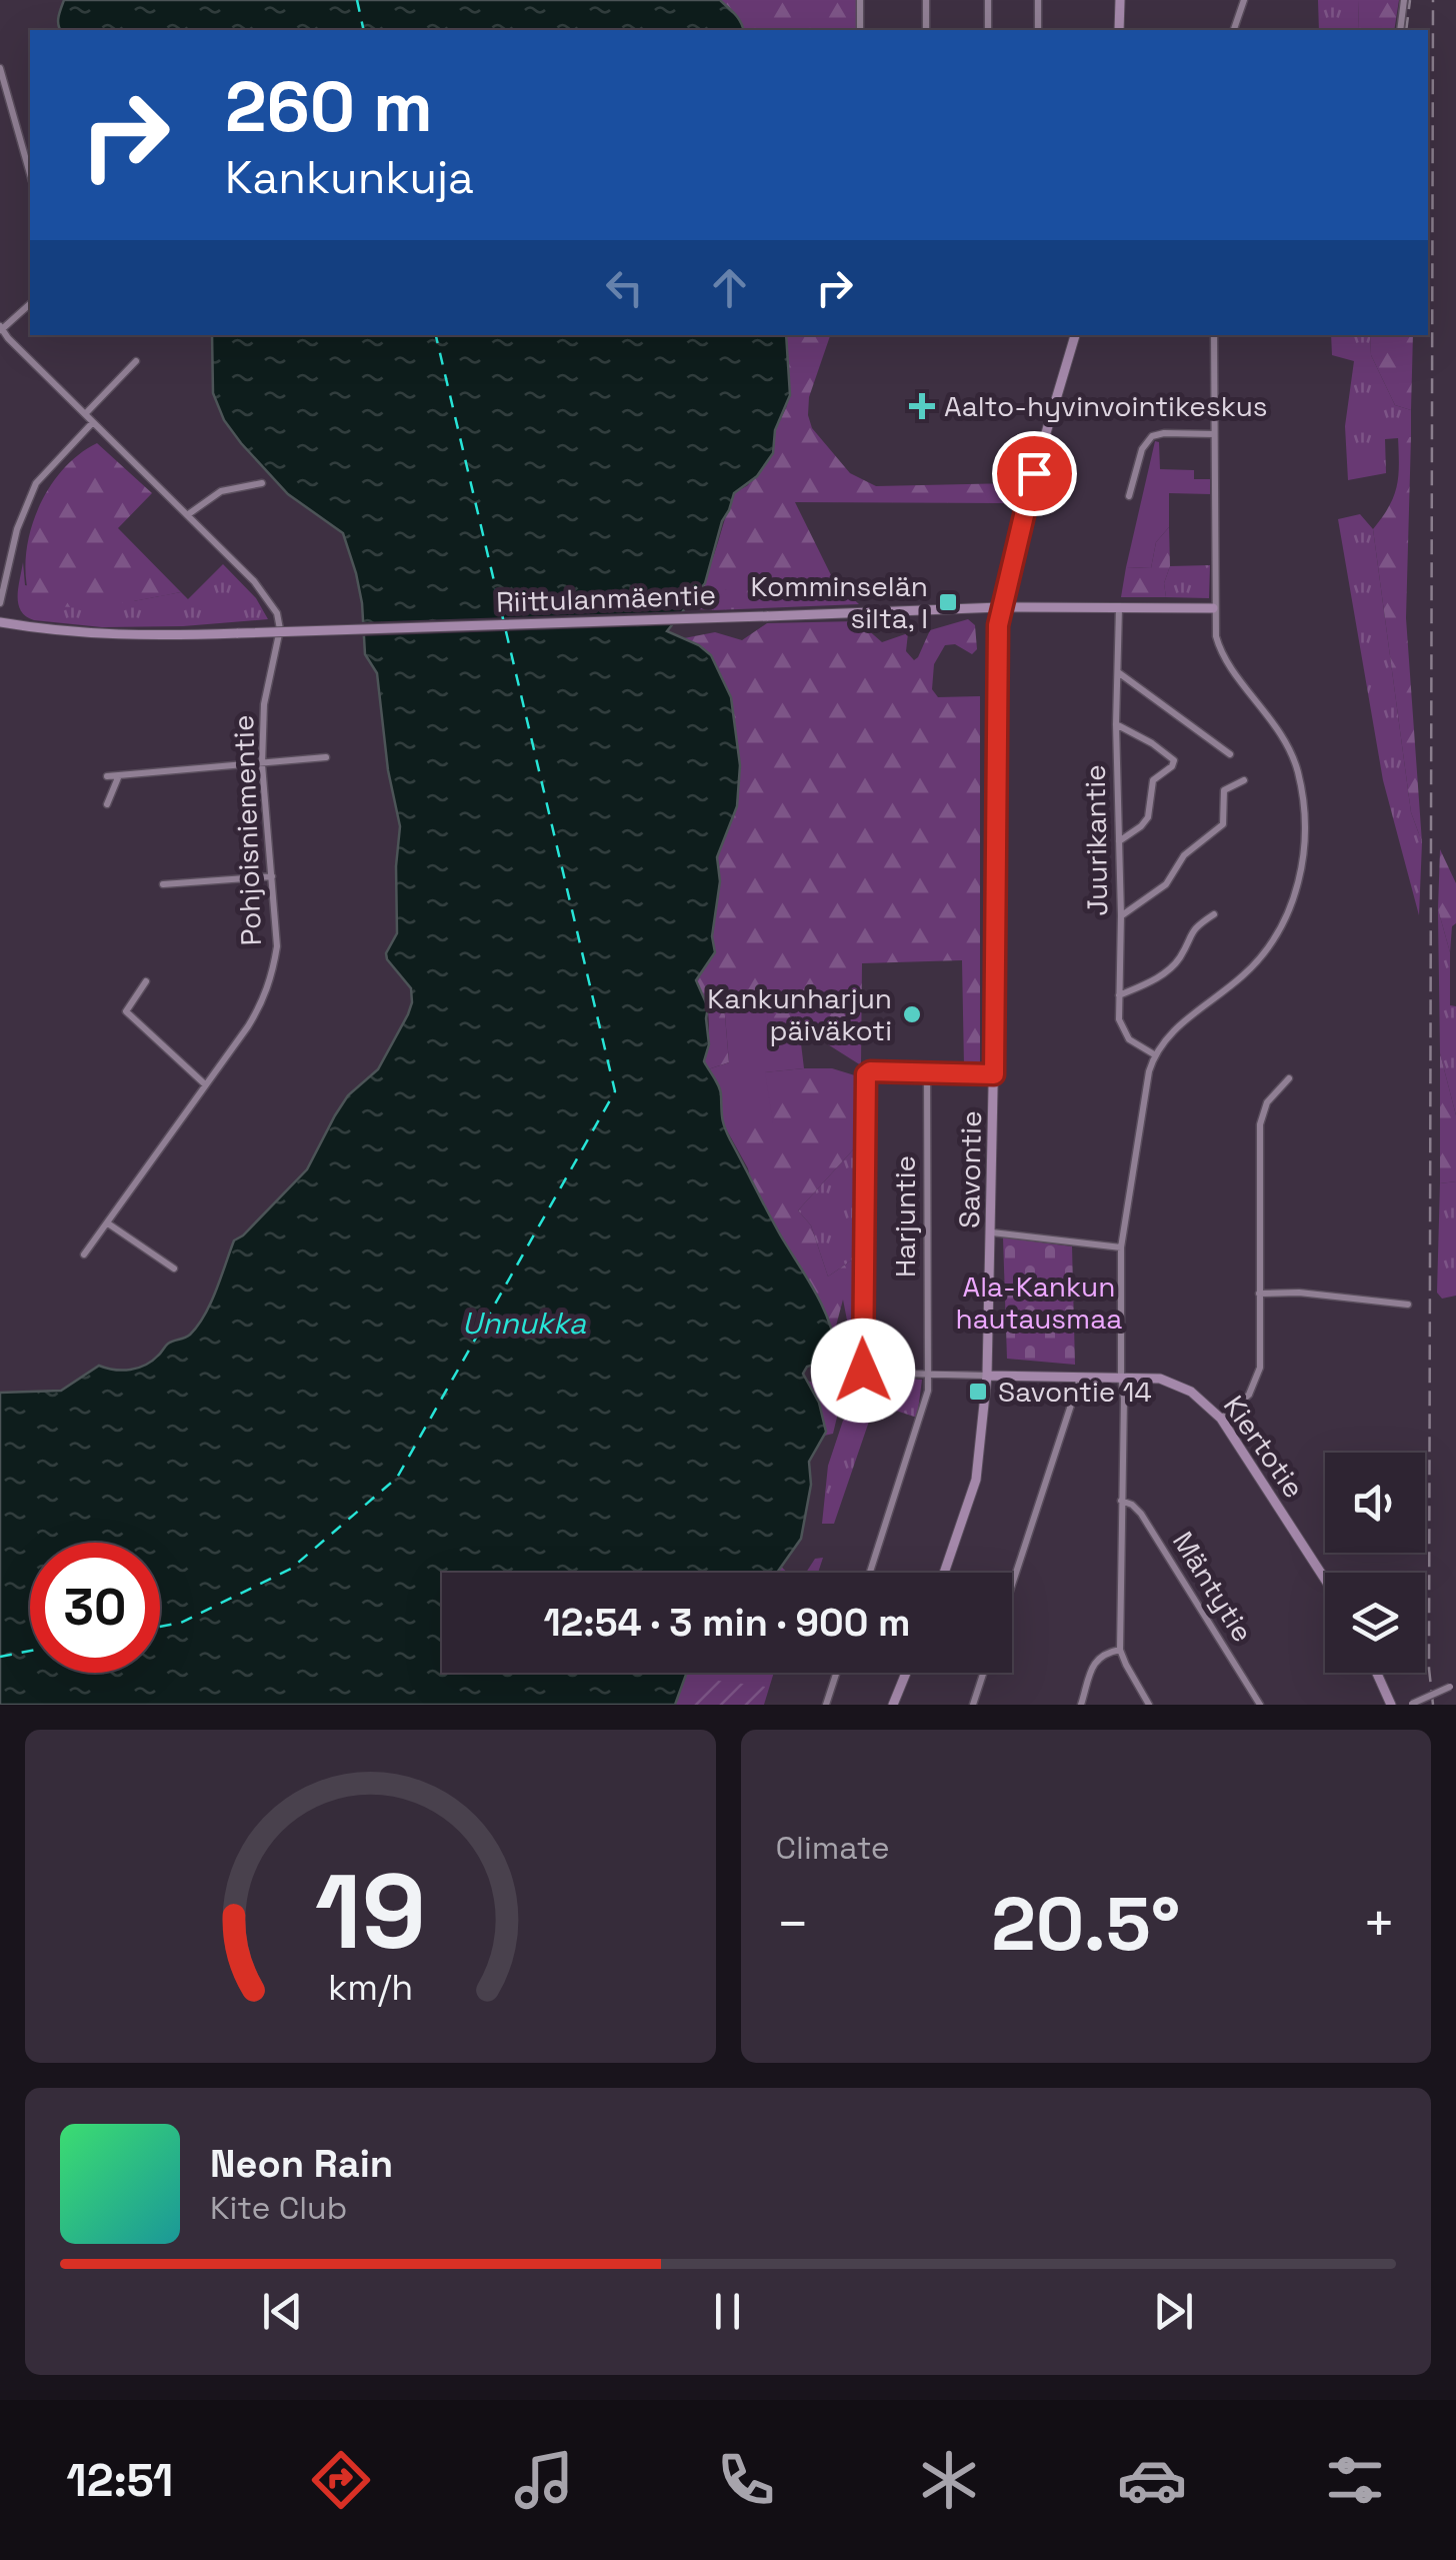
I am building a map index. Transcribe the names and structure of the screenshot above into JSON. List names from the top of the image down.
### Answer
{
  "streets": {
    "street": [
      "Riittulanmäentie",
      "Pohjoisniementie",
      "Juurikantie",
      "Savontie",
      "Harjuntie",
      "Kiertotie",
      "Mäntytie"
    ]
  },
  "crossings": [
    ["Riittulanmäentie", "Juurikantie"],
    ["Riittulanmäentie", "Savontie"],
    ["Savontie", "Kiertotie"]
  ],
  "water": ["Unnukka"],
  "parks": ["Ala-Kankun hautausmaa"],
  "places": {
    "health": ["Aalto-hyvinvointikeskus"],
    "transit": ["Komminselän silta, I", "Savontie 14"],
    "other": ["Kankunharjun päiväkoti"]
  },
  "page": {
    "turn": ["260 m", "Kankunkuja"],
    "limit": "30",
    "trip": "12:54 · 3 min · 900 m",
    "tile": "Climate",
    "heat": ["−", "20.5°", "+"],
    "song": ["Neon Rain", "Kite Club"],
    "tabs": "12:51",
    "gauge": ["19", "km/h"]
  }
}
